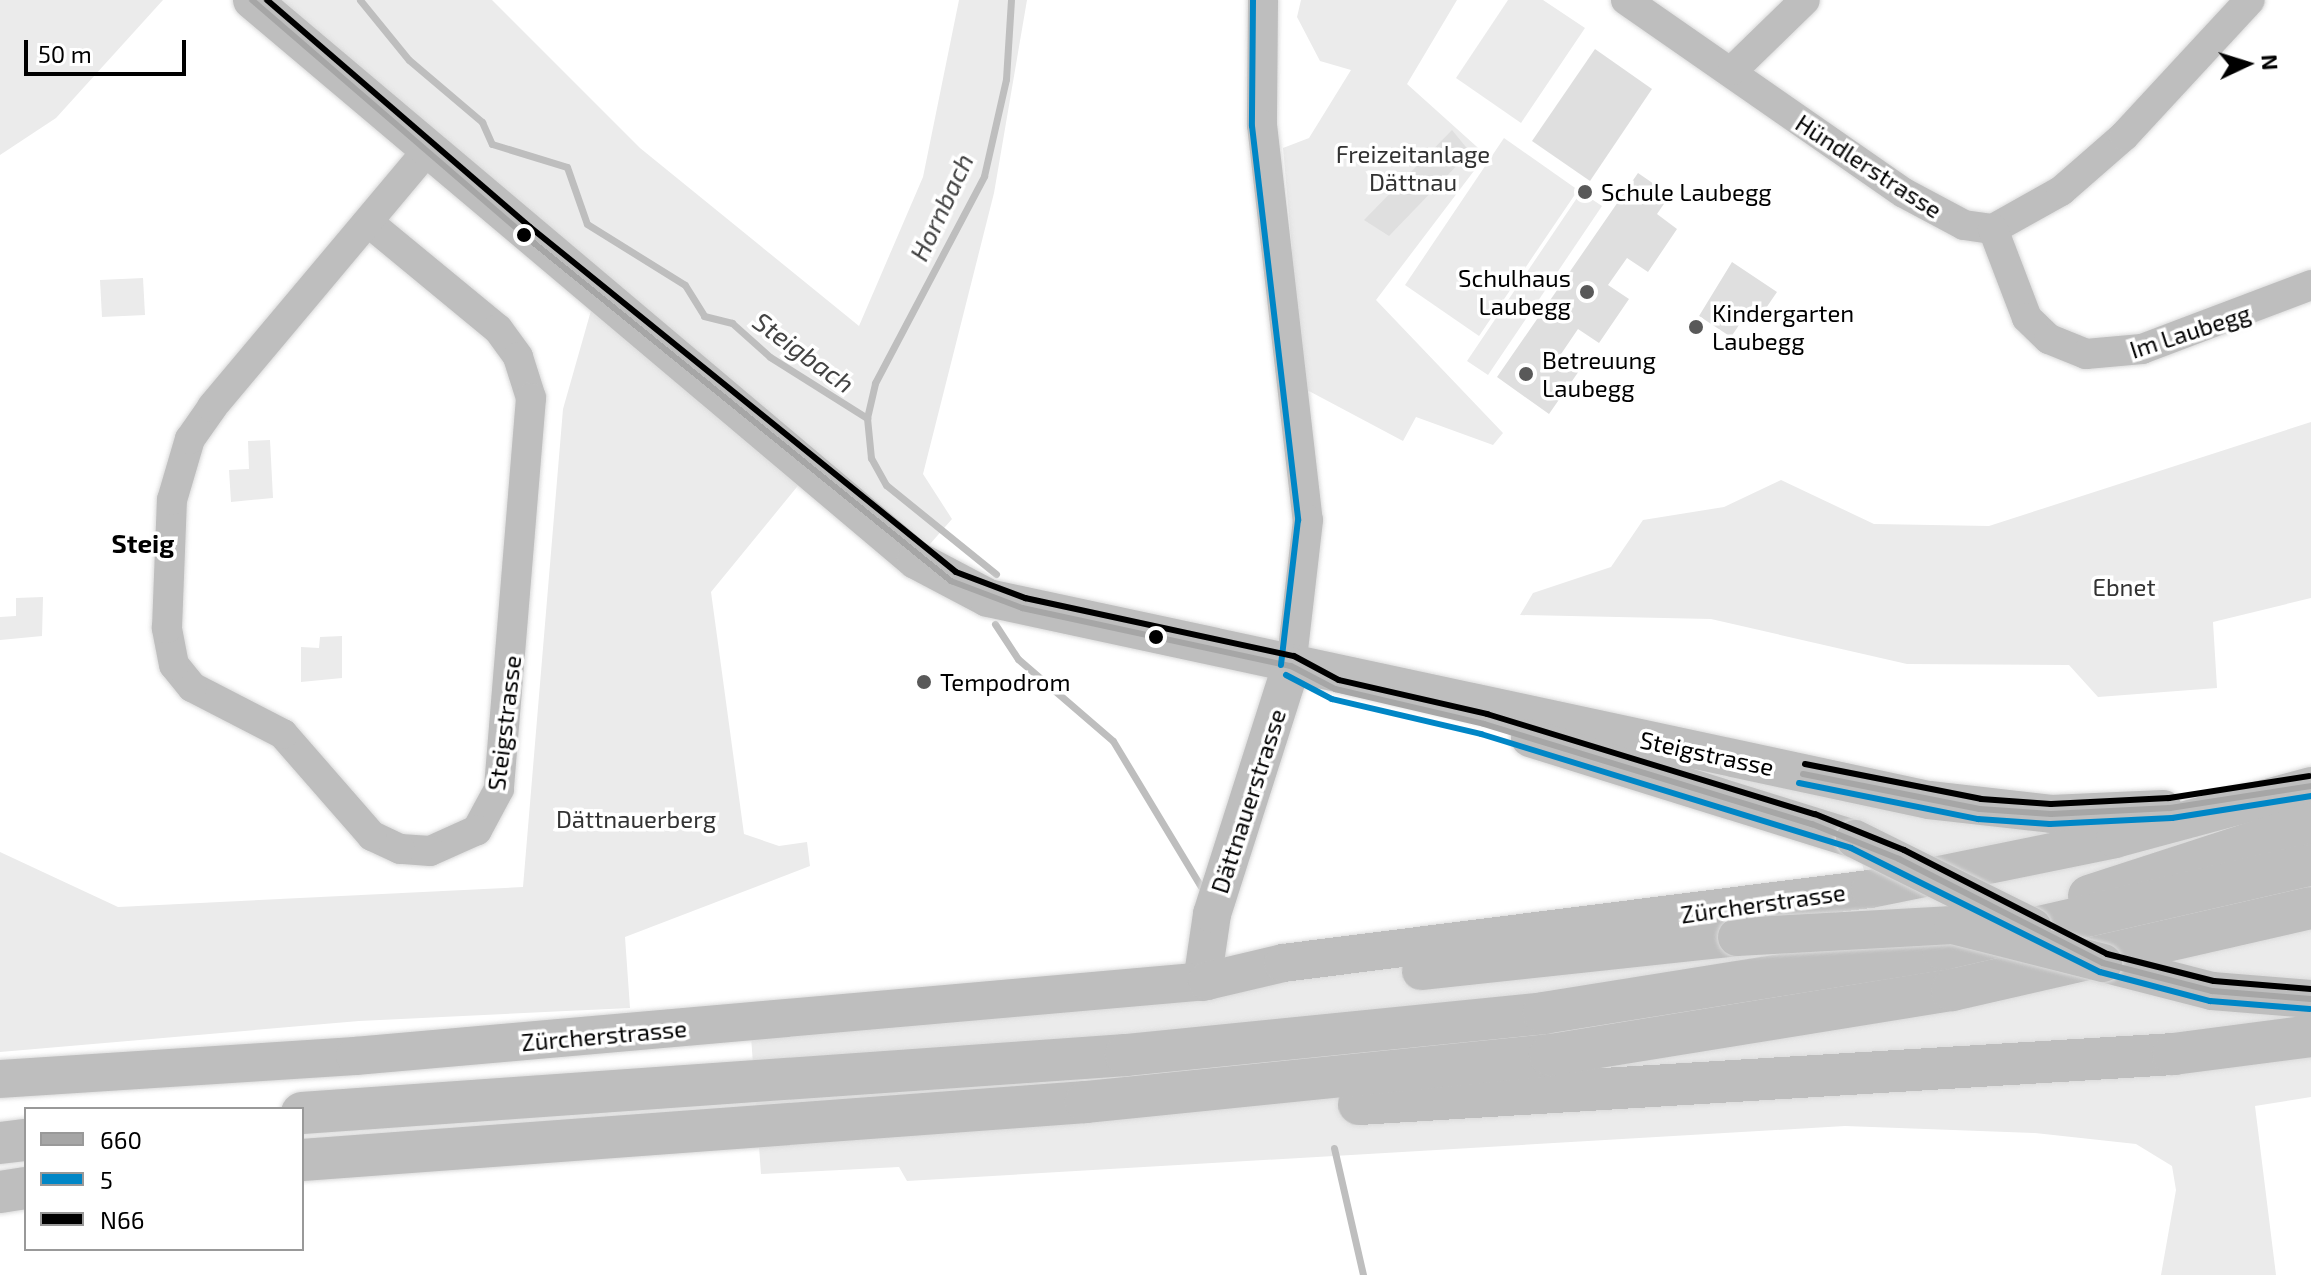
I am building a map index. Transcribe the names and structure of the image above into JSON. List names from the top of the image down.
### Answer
{
  "streets": {
    "main road": ["Steigstrasse", "Dättnauerstrasse", "Zürcherstrasse"],
    "street": ["Hündlerstrasse", "Im Laubegg"]
  },
  "crossings": [
    ["Hündlerstrasse", "Im Laubegg"],
    ["Steigstrasse", "Dättnauerstrasse"],
    ["Steigstrasse", "Zürcherstrasse"],
    ["Dättnauerstrasse", "Zürcherstrasse"]
  ],
  "districts": ["Steig"],
  "water": ["Hornbach", "Steigbach"],
  "parks": ["Freizeitanlage Dättnau", "Ebnet", "Dättnauerberg"],
  "places": [
    "Schule Laubegg",
    "Schulhaus Laubegg",
    "Kindergarten Laubegg",
    "Betreuung Laubegg",
    "Tempodrom"
  ],
  "lines": ["transit line 660", "transit line 5", "transit line N66"],
  "legend": ["660", "5", "N66"],
  "scale_bar": "50 m",
  "north": "right"
}
